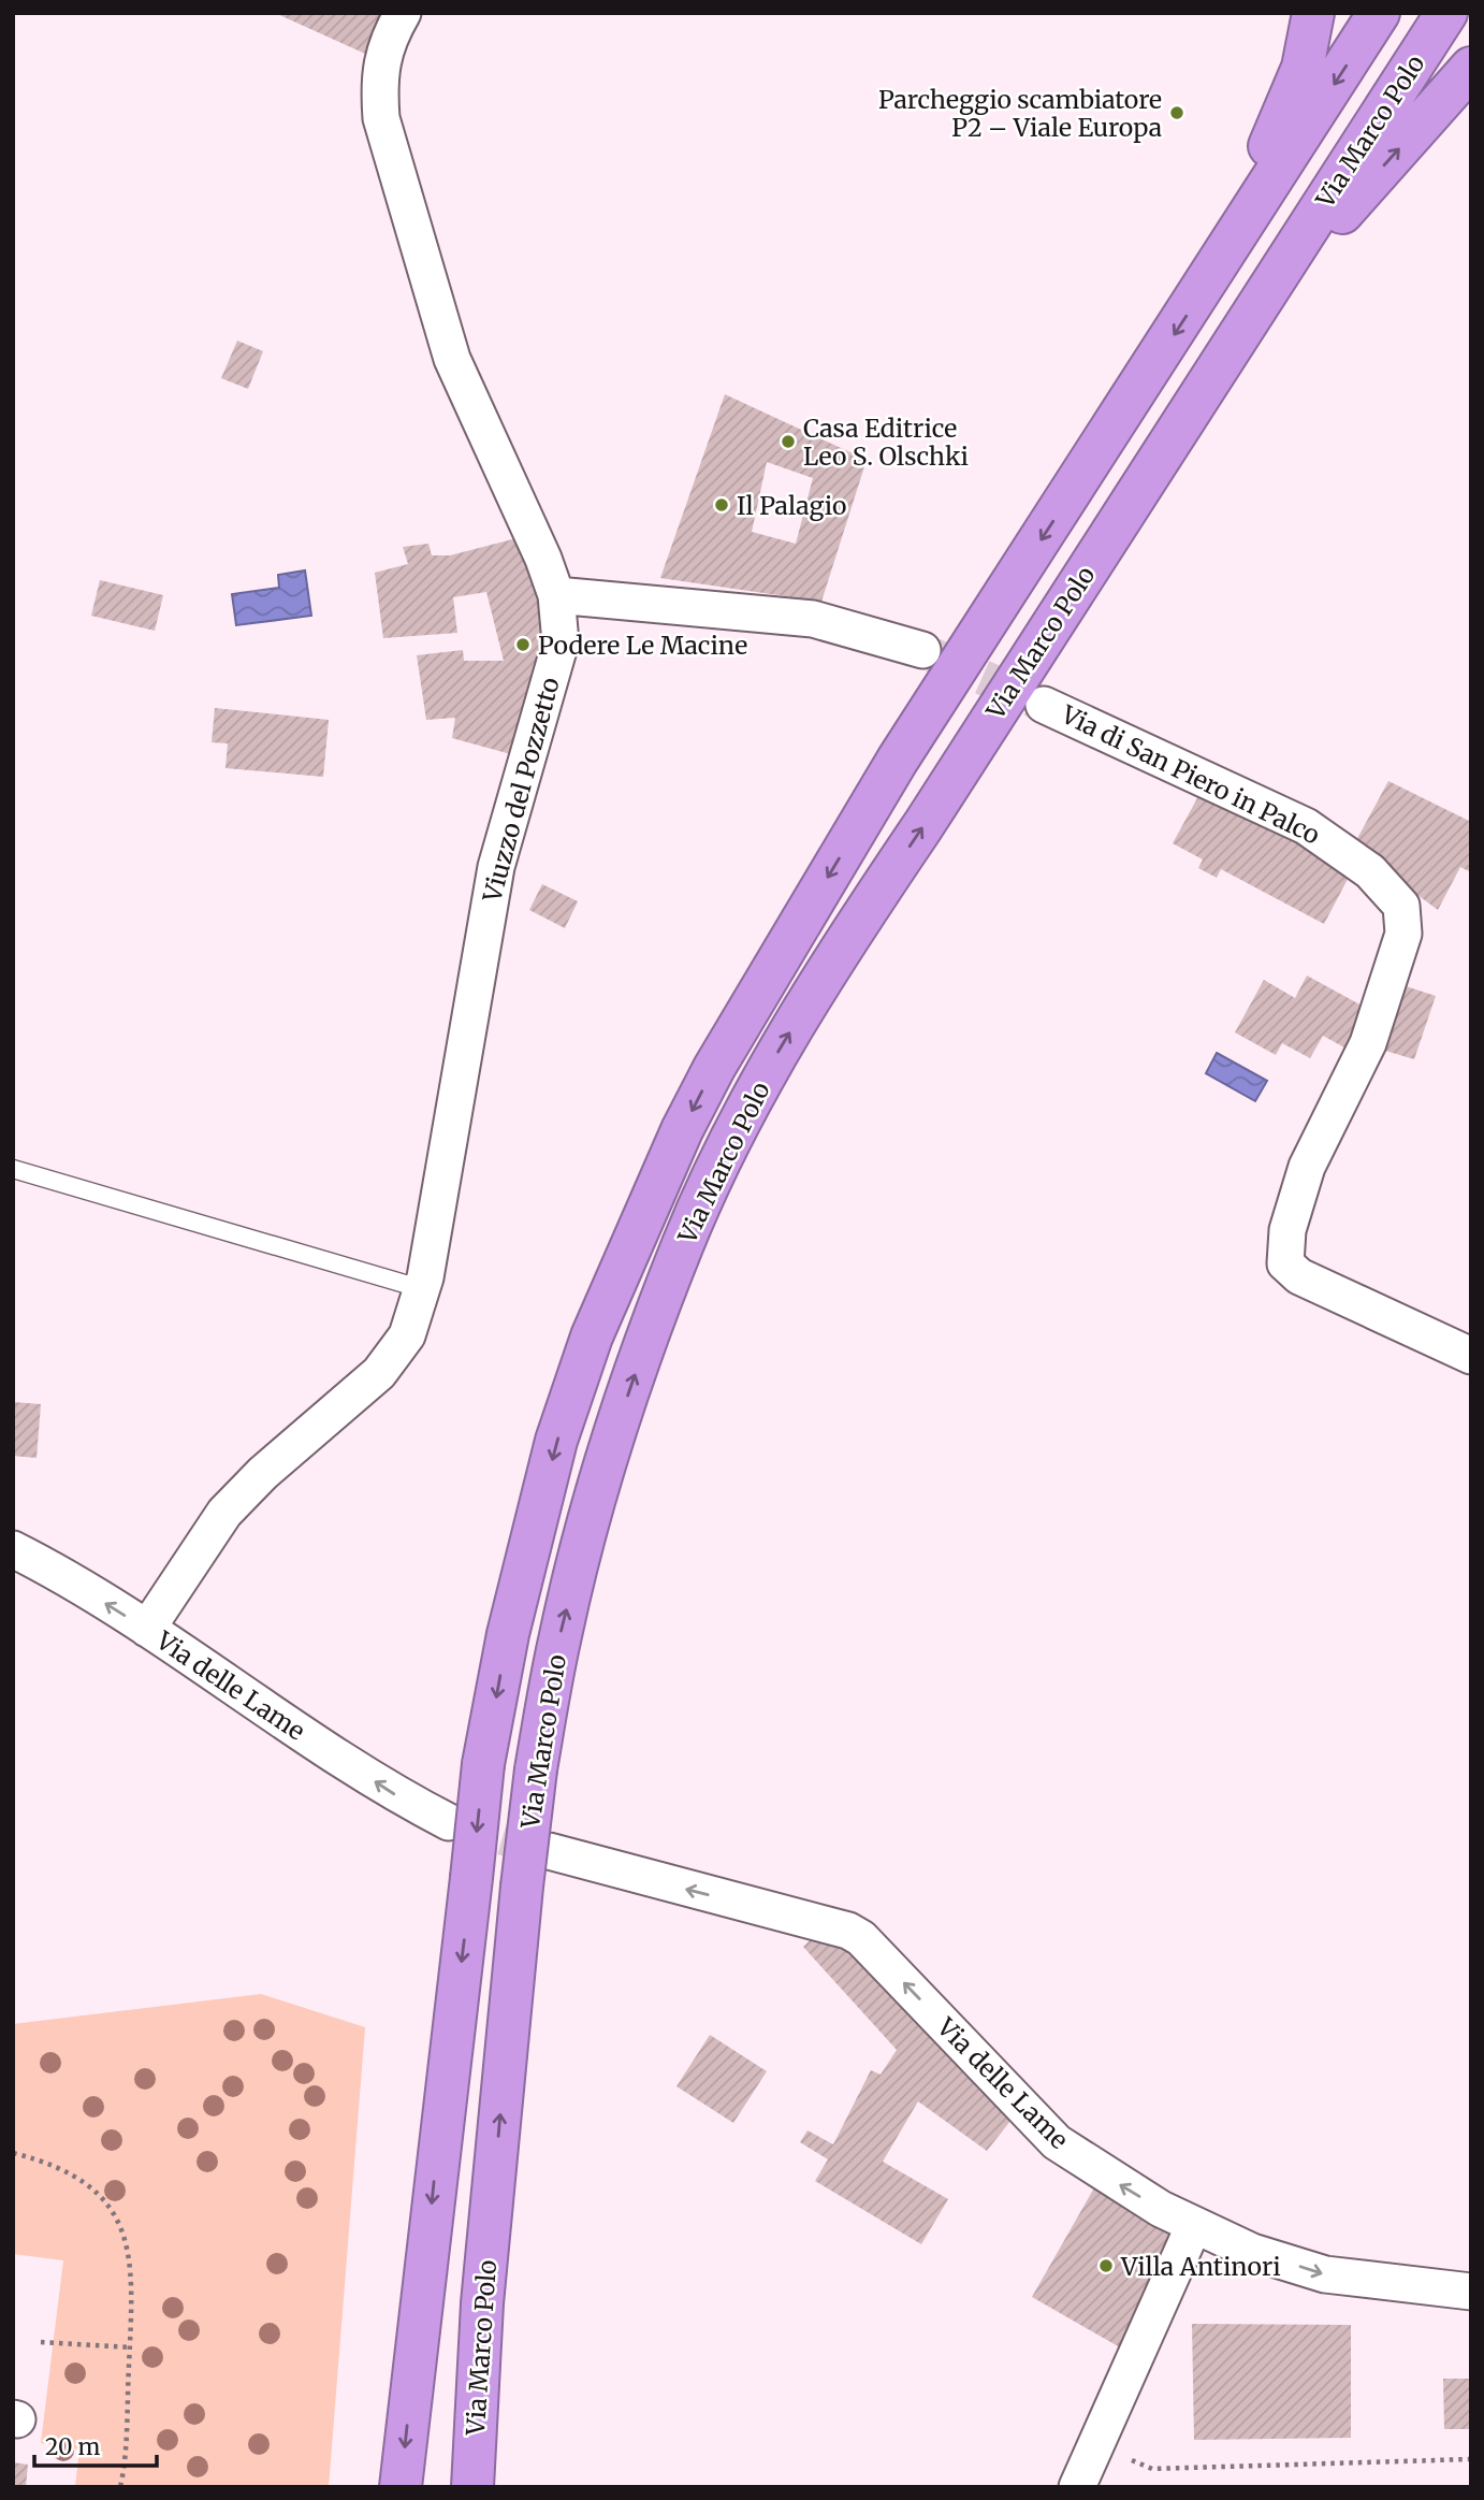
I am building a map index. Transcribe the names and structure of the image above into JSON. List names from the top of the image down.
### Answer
{
  "streets": {
    "highway": ["Via Marco Polo"],
    "street": ["Via di San Piero in Palco", "Viuzzo del Pozzetto", "Via delle Lame"]
  },
  "crossings": [
    ["Viuzzo del Pozzetto", "Via delle Lame"]
  ],
  "places": [
    "Parcheggio scambiatore P2 – Viale Europa",
    "Casa Editrice Leo S. Olschki",
    "Il Palagio",
    "Podere Le Macine",
    "Villa Antinori"
  ],
  "scale_bar": "20 m"
}
